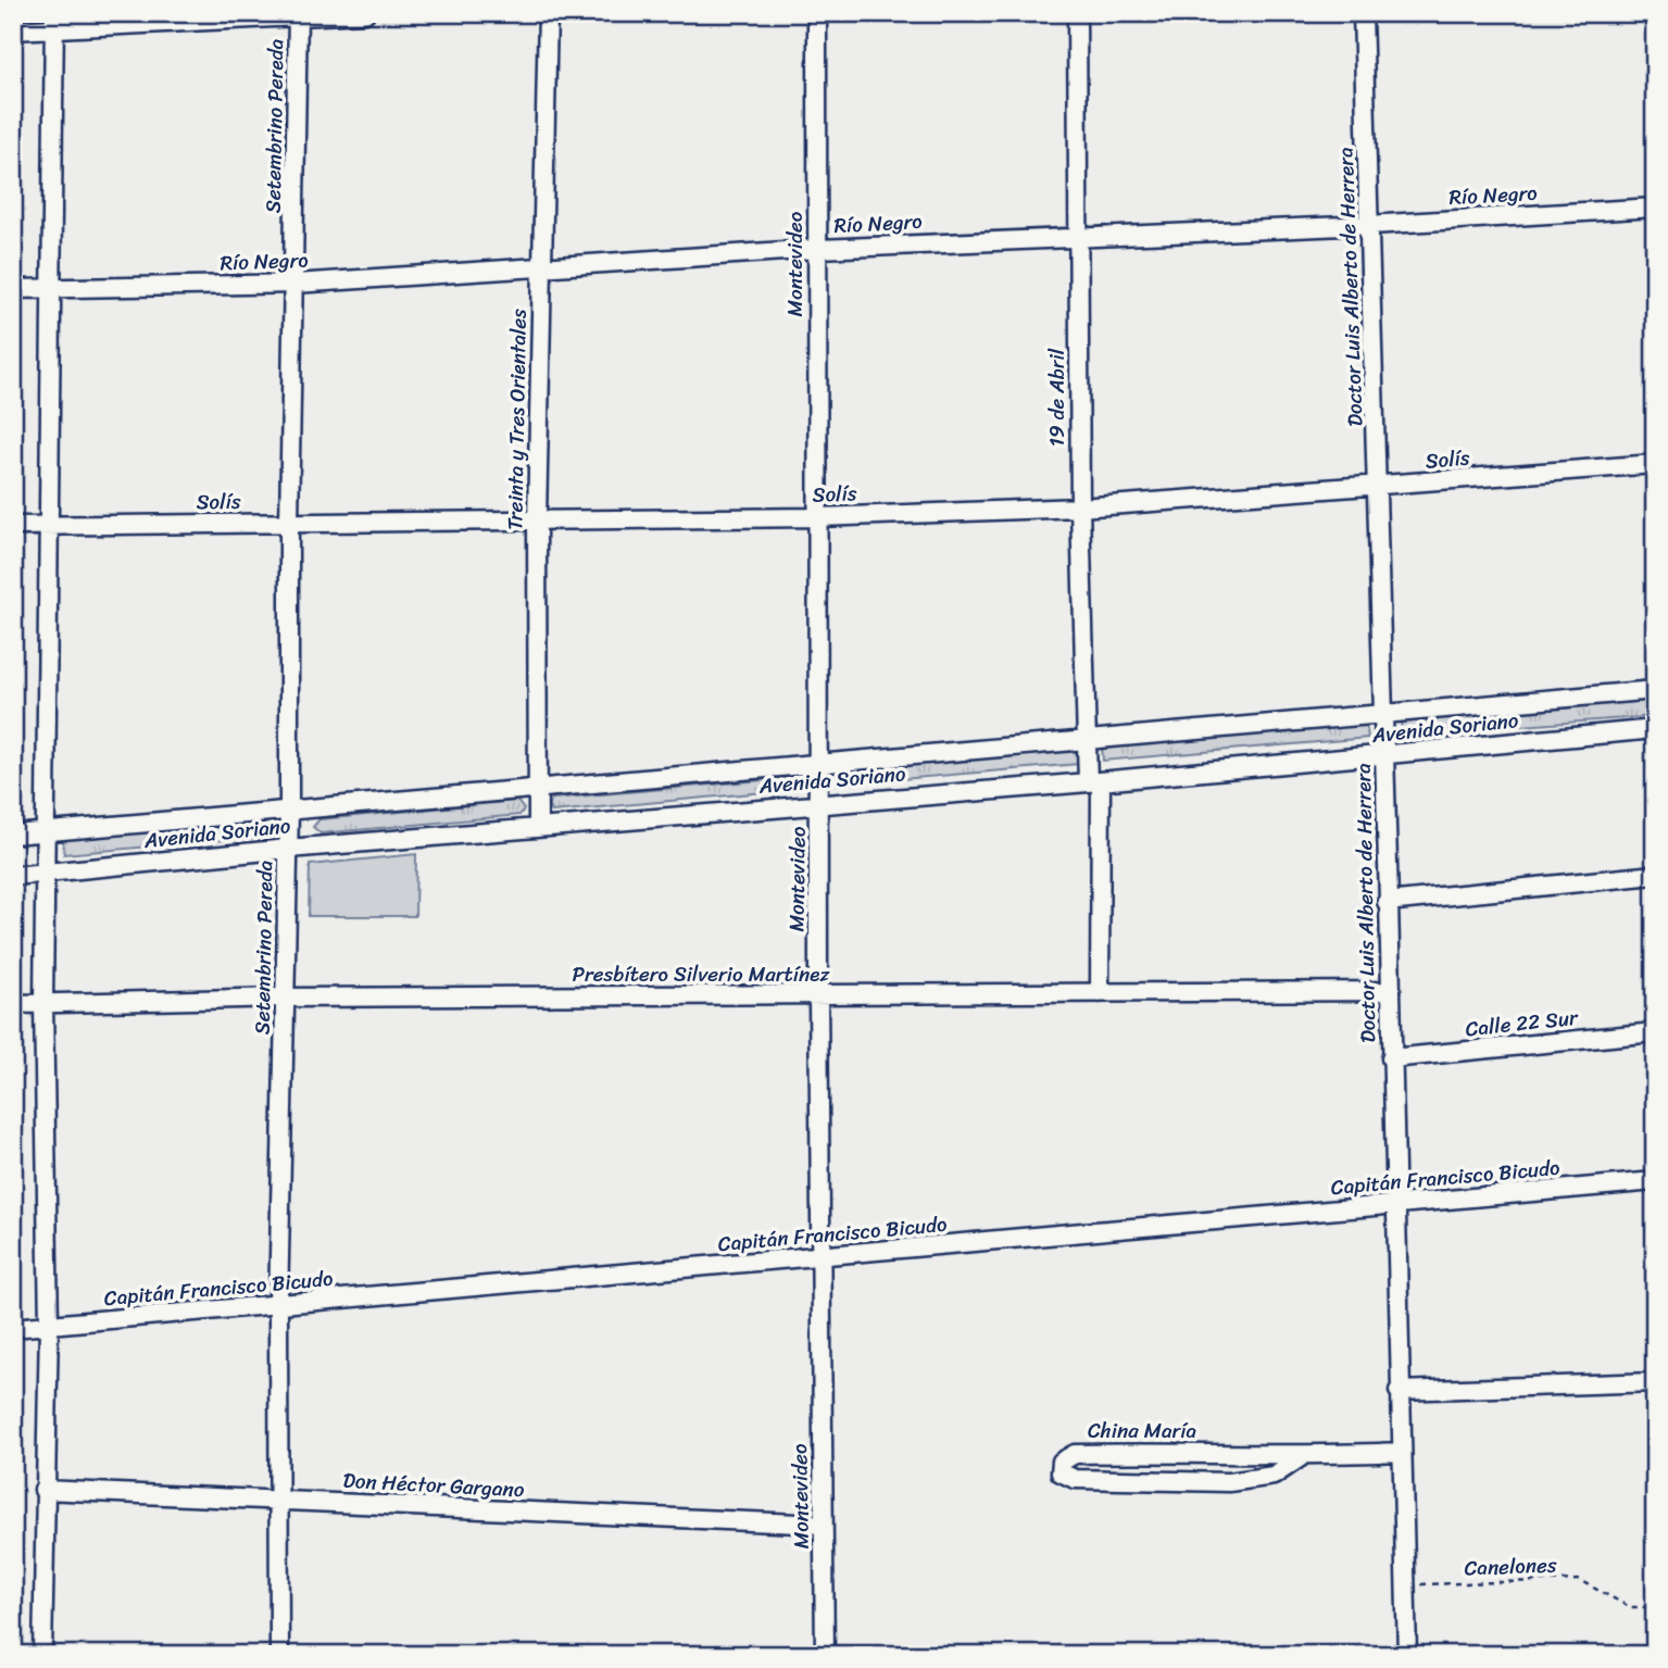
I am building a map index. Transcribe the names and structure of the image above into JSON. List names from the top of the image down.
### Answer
{
  "streets": {
    "street": [
      "Setembrino Pereda",
      "Río Negro",
      "Montevideo",
      "Doctor Luis Alberto de Herrera",
      "19 de Abril",
      "Treinta y Tres Orientales",
      "Solís",
      "Avenida Soriano",
      "Presbítero Silverio Martínez",
      "Calle 22 Sur",
      "Capitán Francisco Bicudo",
      "China María",
      "Don Héctor Gargano"
    ],
    "path": ["Canelones"]
  },
  "crossings": [
    ["Setembrino Pereda", "Río Negro"],
    ["Setembrino Pereda", "Solís"],
    ["Setembrino Pereda", "Avenida Soriano"],
    ["Setembrino Pereda", "Presbítero Silverio Martínez"],
    ["Setembrino Pereda", "Capitán Francisco Bicudo"],
    ["Setembrino Pereda", "Don Héctor Gargano"],
    ["Río Negro", "Montevideo"],
    ["Río Negro", "Doctor Luis Alberto de Herrera"],
    ["Río Negro", "19 de Abril"],
    ["Río Negro", "Treinta y Tres Orientales"],
    ["Montevideo", "Solís"],
    ["Montevideo", "Avenida Soriano"],
    ["Montevideo", "Presbítero Silverio Martínez"],
    ["Montevideo", "Capitán Francisco Bicudo"],
    ["Montevideo", "Don Héctor Gargano"],
    ["Doctor Luis Alberto de Herrera", "Solís"],
    ["Doctor Luis Alberto de Herrera", "Avenida Soriano"],
    ["Doctor Luis Alberto de Herrera", "Presbítero Silverio Martínez"],
    ["Doctor Luis Alberto de Herrera", "Calle 22 Sur"],
    ["Doctor Luis Alberto de Herrera", "Capitán Francisco Bicudo"],
    ["Doctor Luis Alberto de Herrera", "China María"],
    ["Doctor Luis Alberto de Herrera", "Canelones"],
    ["19 de Abril", "Solís"],
    ["19 de Abril", "Avenida Soriano"],
    ["19 de Abril", "Presbítero Silverio Martínez"],
    ["Treinta y Tres Orientales", "Solís"],
    ["Treinta y Tres Orientales", "Avenida Soriano"]
  ]
}
